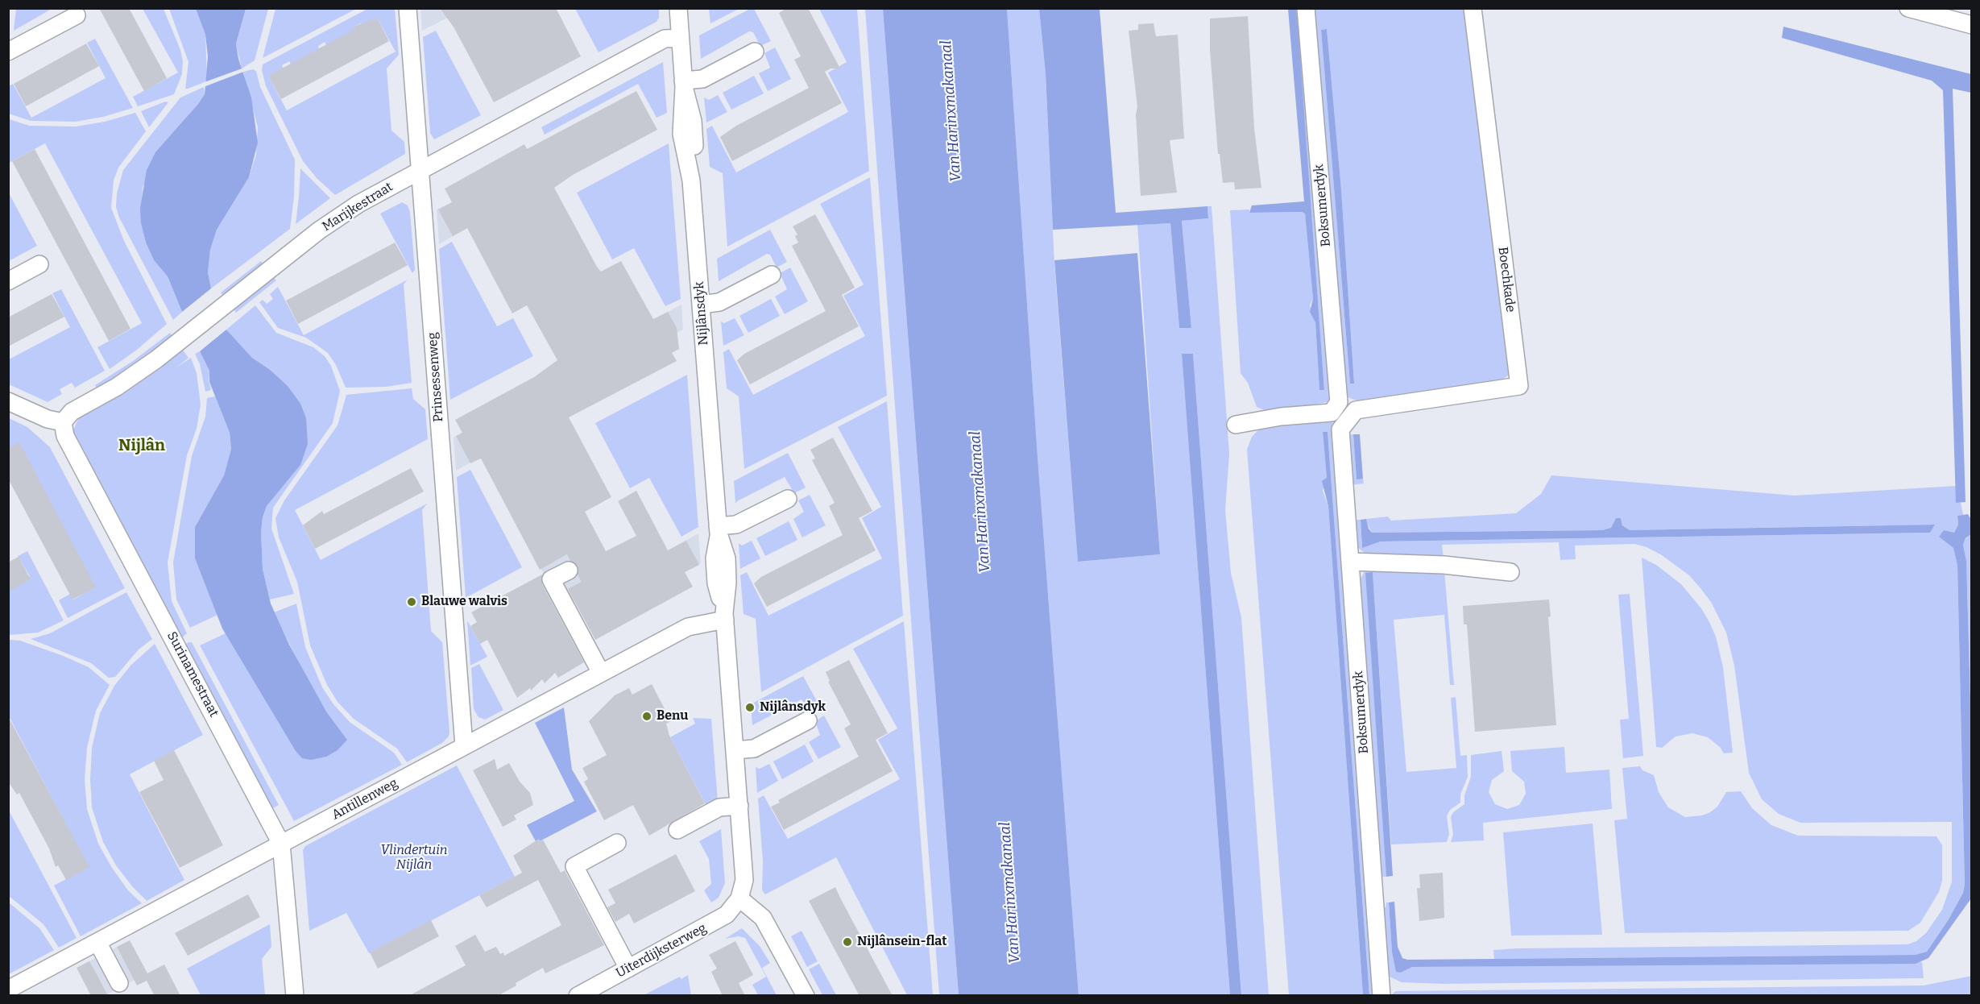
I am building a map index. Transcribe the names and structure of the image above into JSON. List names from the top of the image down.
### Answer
{
  "streets": {
    "street": [
      "Boksumerdyk",
      "Marijkestraat",
      "Boechkade",
      "Nijlânsdyk",
      "Prinsessenweg",
      "Surinamestraat",
      "Antillenweg",
      "Uiterdijksterweg"
    ]
  },
  "crossings": [
    ["Boksumerdyk", "Boechkade"],
    ["Marijkestraat", "Nijlânsdyk"],
    ["Marijkestraat", "Prinsessenweg"],
    ["Marijkestraat", "Surinamestraat"],
    ["Nijlânsdyk", "Antillenweg"],
    ["Nijlânsdyk", "Uiterdijksterweg"],
    ["Prinsessenweg", "Antillenweg"],
    ["Surinamestraat", "Antillenweg"]
  ],
  "districts": ["Nijlân"],
  "water": ["Van Harinxmakanaal"],
  "parks": ["Vlindertuin Nijlân"],
  "places": [
    "Blauwe walvis",
    "Nijlânsdyk",
    "Benu",
    "Nijlânsein-flat"
  ]
}
